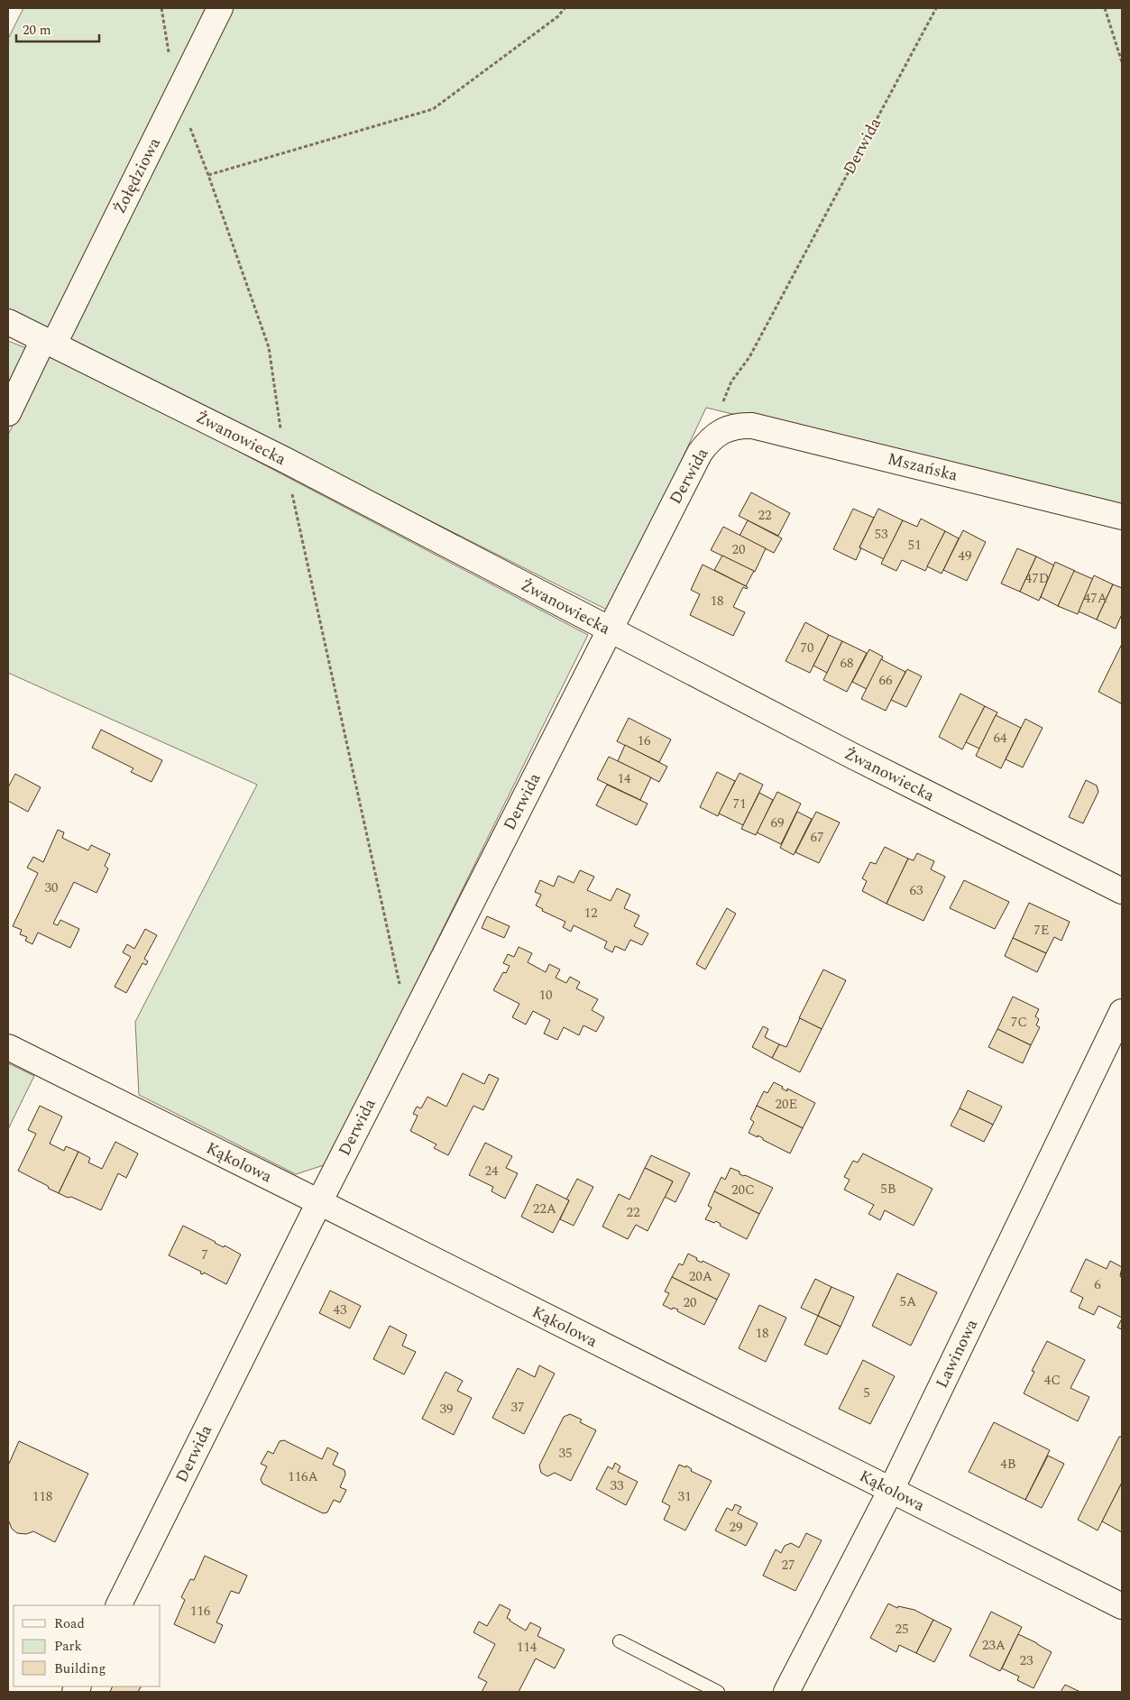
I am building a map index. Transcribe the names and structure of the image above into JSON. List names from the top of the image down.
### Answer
{
  "streets": {
    "street": [
      "Derwida",
      "Żołędziowa",
      "Żwanowiecka",
      "Mszańska",
      "Kąkolowa",
      "Lawinowa"
    ]
  },
  "crossings": [
    ["Derwida", "Żwanowiecka"],
    ["Derwida", "Mszańska"],
    ["Derwida", "Kąkolowa"],
    ["Żołędziowa", "Żwanowiecka"],
    ["Kąkolowa", "Lawinowa"]
  ],
  "house_numbers": [
    "22",
    "53",
    "51",
    "20",
    "49",
    "47D",
    "47A",
    "18",
    "70",
    "68",
    "66",
    "64",
    "16",
    "14",
    "71",
    "69",
    "67",
    "30",
    "63",
    "12",
    "7E",
    "10",
    "7C",
    "20E",
    "24",
    "5B",
    "20C",
    "22A",
    "22",
    "7",
    "20A",
    "6",
    "5A",
    "20",
    "43",
    "18",
    "4C",
    "5",
    "37",
    "39",
    "35",
    "4B",
    "116A",
    "33",
    "118",
    "31",
    "29",
    "27",
    "116",
    "25",
    "23A",
    "114",
    "23"
  ],
  "legend": ["Road", "Park", "Building"],
  "scale_bar": "20 m"
}
